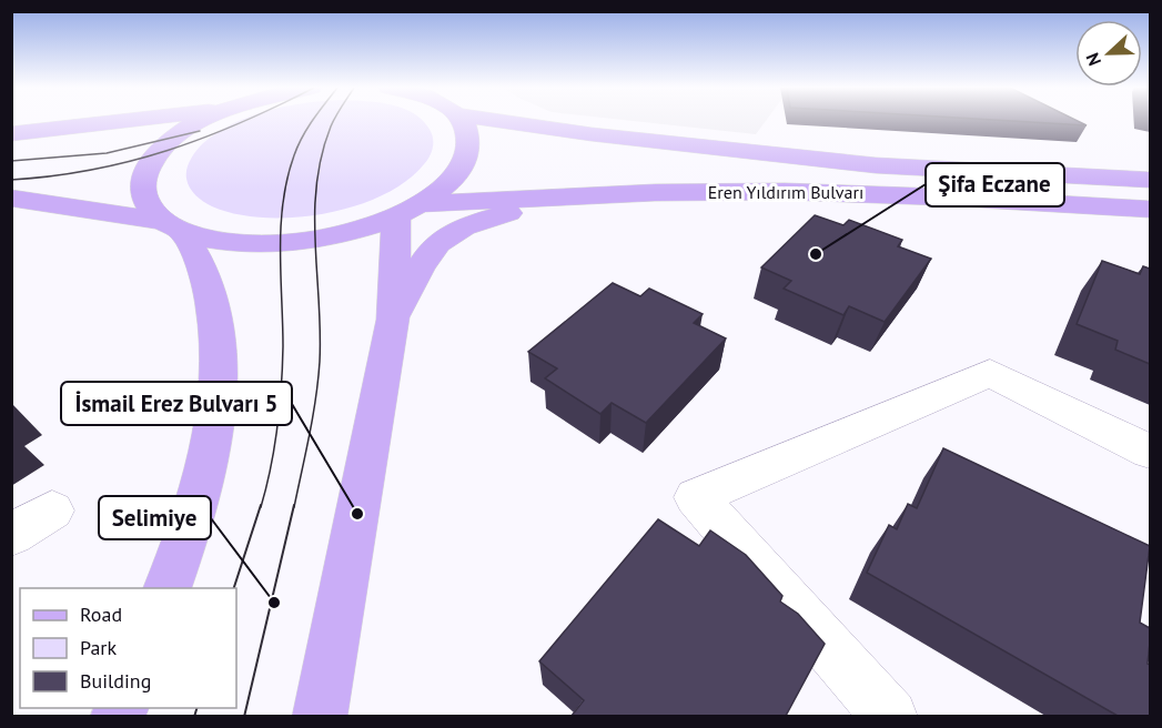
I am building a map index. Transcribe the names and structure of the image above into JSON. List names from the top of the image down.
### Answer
{
  "streets": {
    "main road": ["Eren Yıldırım Bulvarı"]
  },
  "places": ["Şifa Eczane", "İsmail Erez Bulvarı 5", "Selimiye"],
  "legend": ["Road", "Park", "Building"],
  "north": "left"
}
